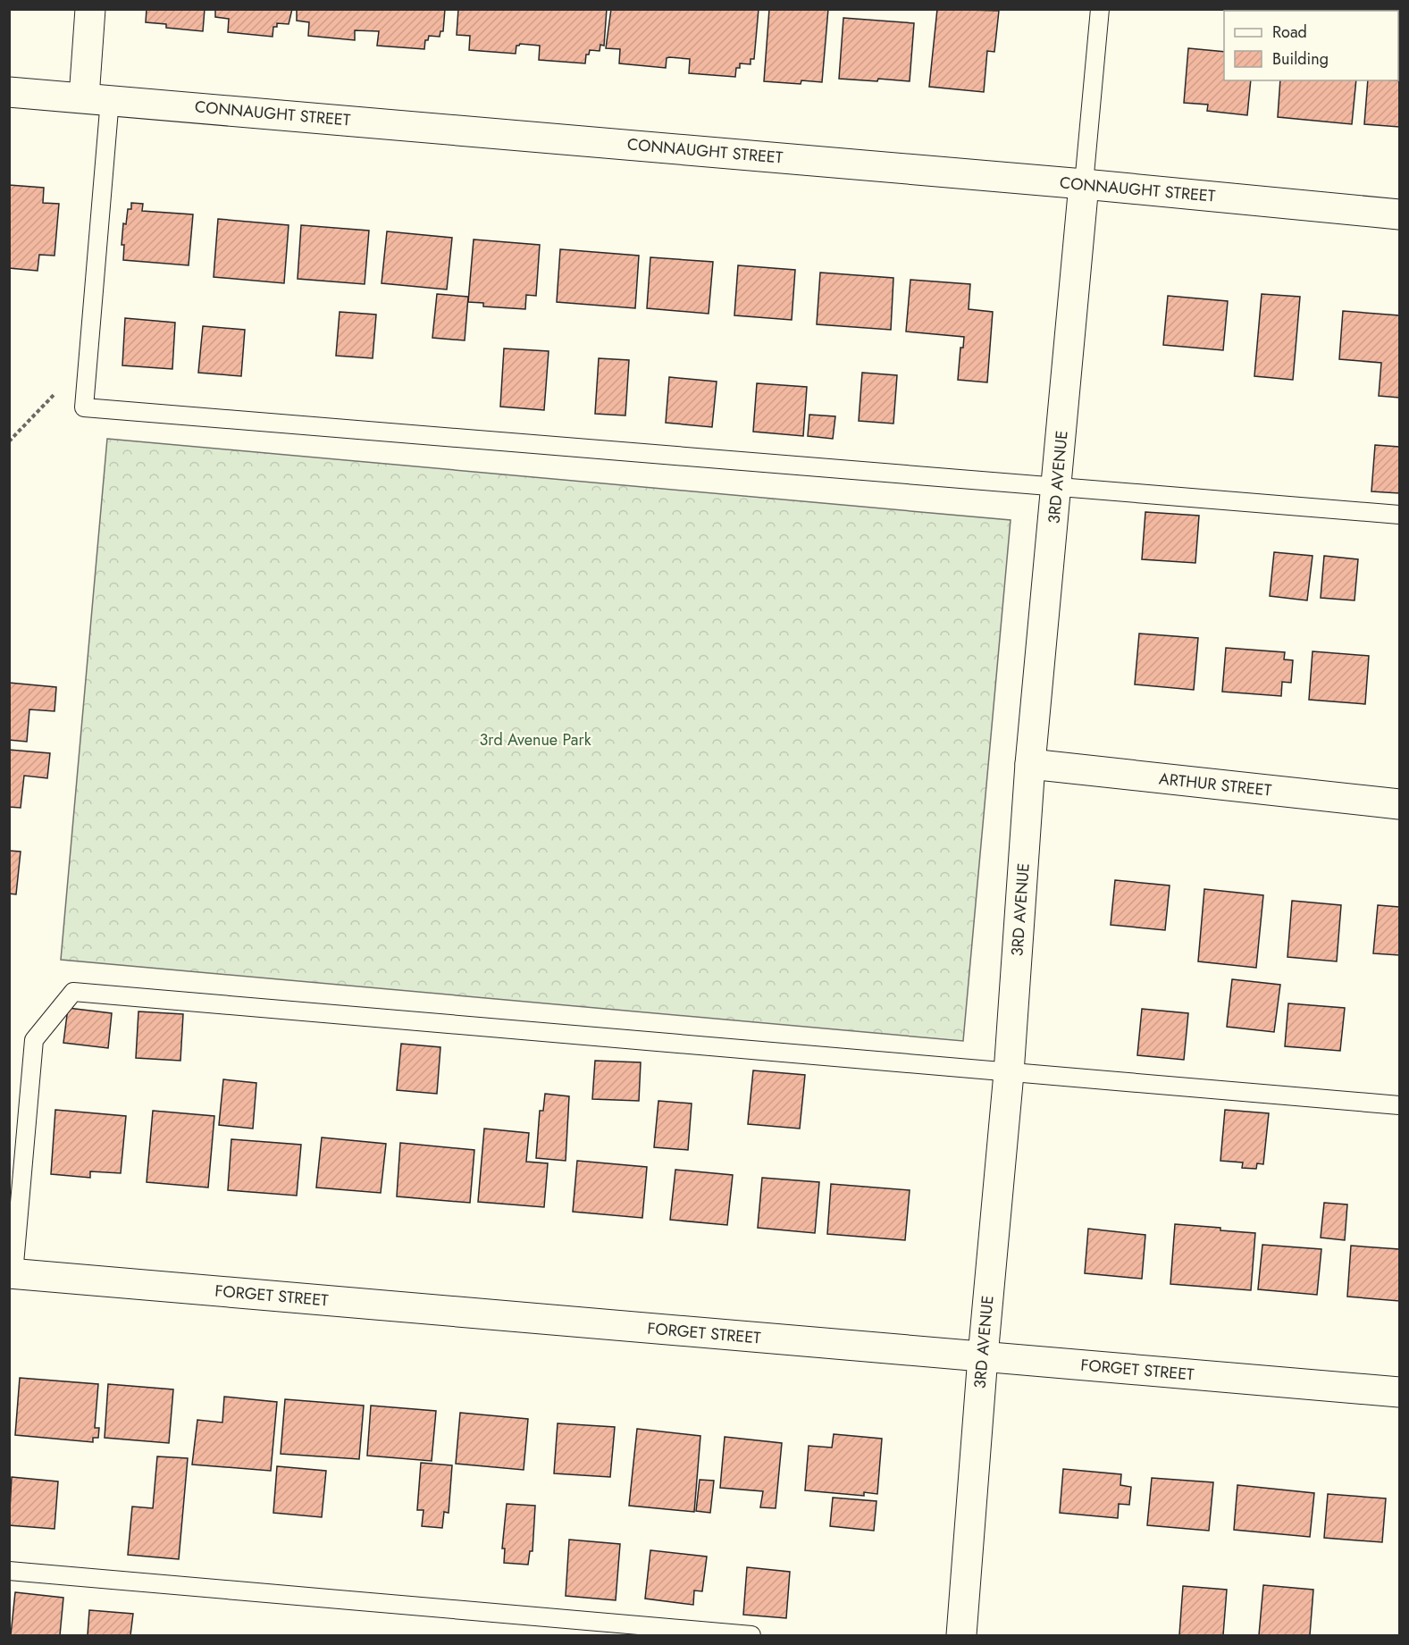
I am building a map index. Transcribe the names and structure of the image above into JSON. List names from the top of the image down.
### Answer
{
  "streets": {
    "street": [
      "CONNAUGHT STREET",
      "3RD AVENUE",
      "ARTHUR STREET",
      "FORGET STREET"
    ]
  },
  "crossings": [
    ["CONNAUGHT STREET", "3RD AVENUE"],
    ["3RD AVENUE", "ARTHUR STREET"],
    ["3RD AVENUE", "FORGET STREET"]
  ],
  "parks": ["3rd Avenue Park"],
  "legend": ["Road", "Building"]
}
